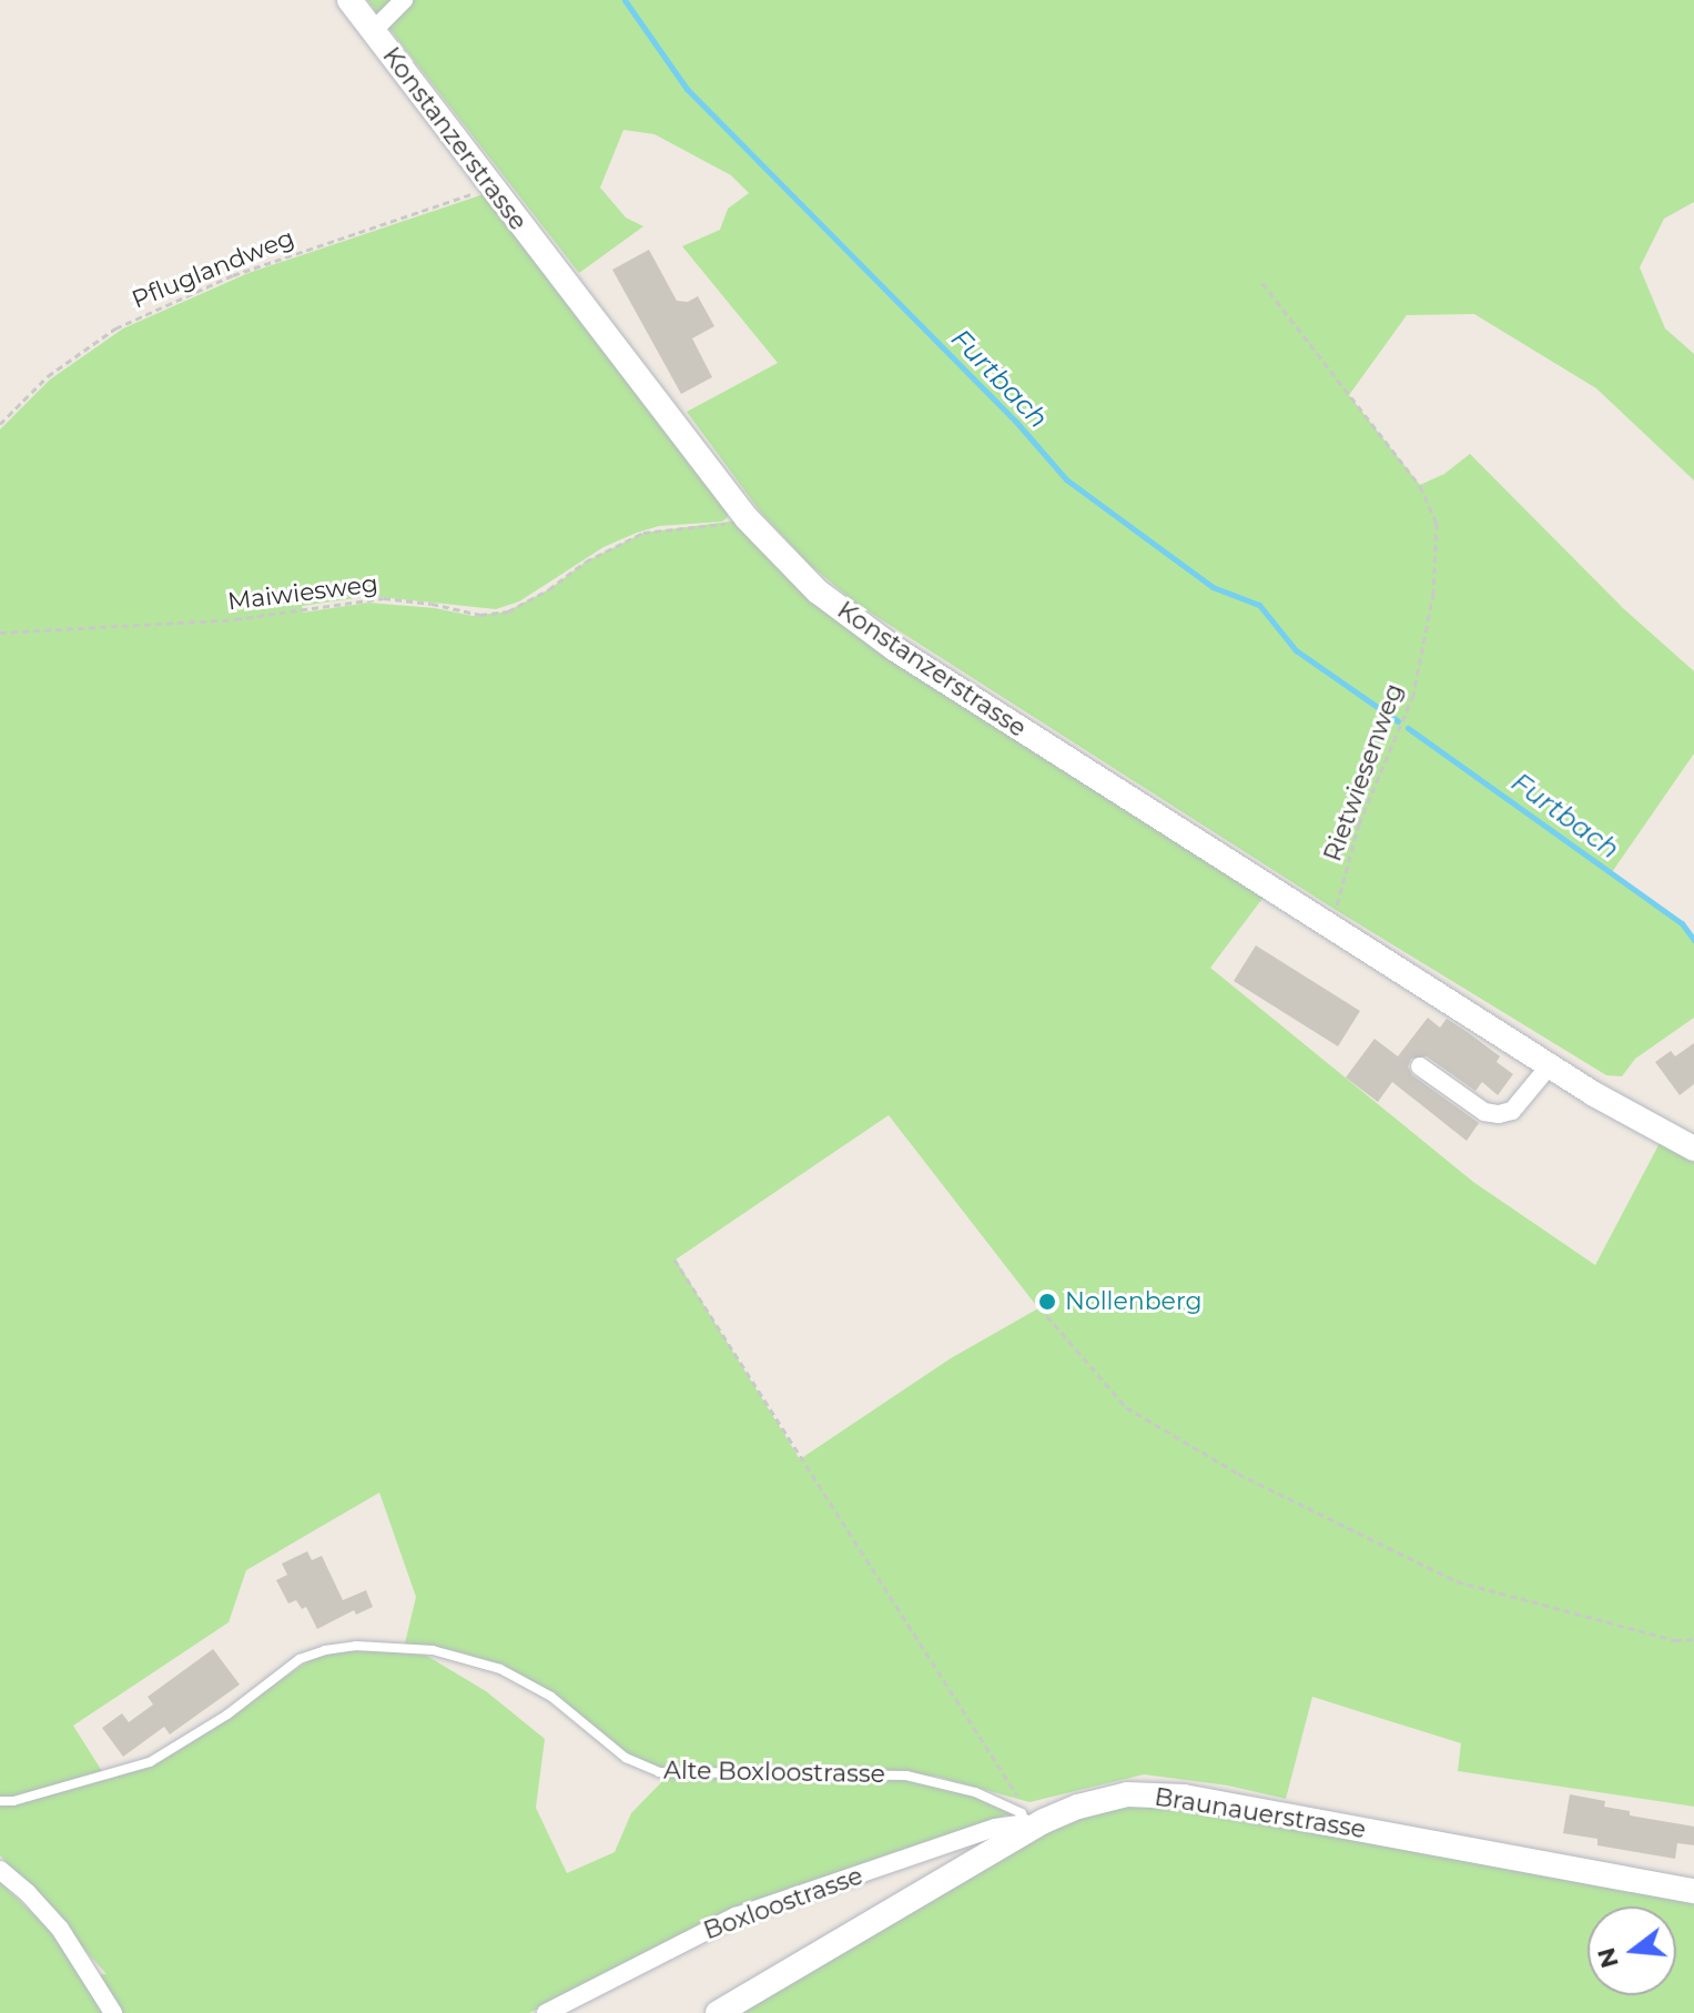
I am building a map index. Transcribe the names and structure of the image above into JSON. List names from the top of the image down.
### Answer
{
  "streets": {
    "main road": ["Konstanzerstrasse", "Braunauerstrasse"],
    "street": ["Boxloostrasse"],
    "lane": ["Alte Boxloostrasse"],
    "path": ["Pfluglandweg", "Maiwiesweg", "Rietwiesenweg"]
  },
  "crossings": [
    ["Konstanzerstrasse", "Maiwiesweg"],
    ["Konstanzerstrasse", "Rietwiesenweg"],
    ["Alte Boxloostrasse", "Braunauerstrasse"],
    ["Alte Boxloostrasse", "Boxloostrasse"],
    ["Braunauerstrasse", "Boxloostrasse"]
  ],
  "water": ["Furtbach"],
  "places": ["Nollenberg"],
  "north": "left"
}
